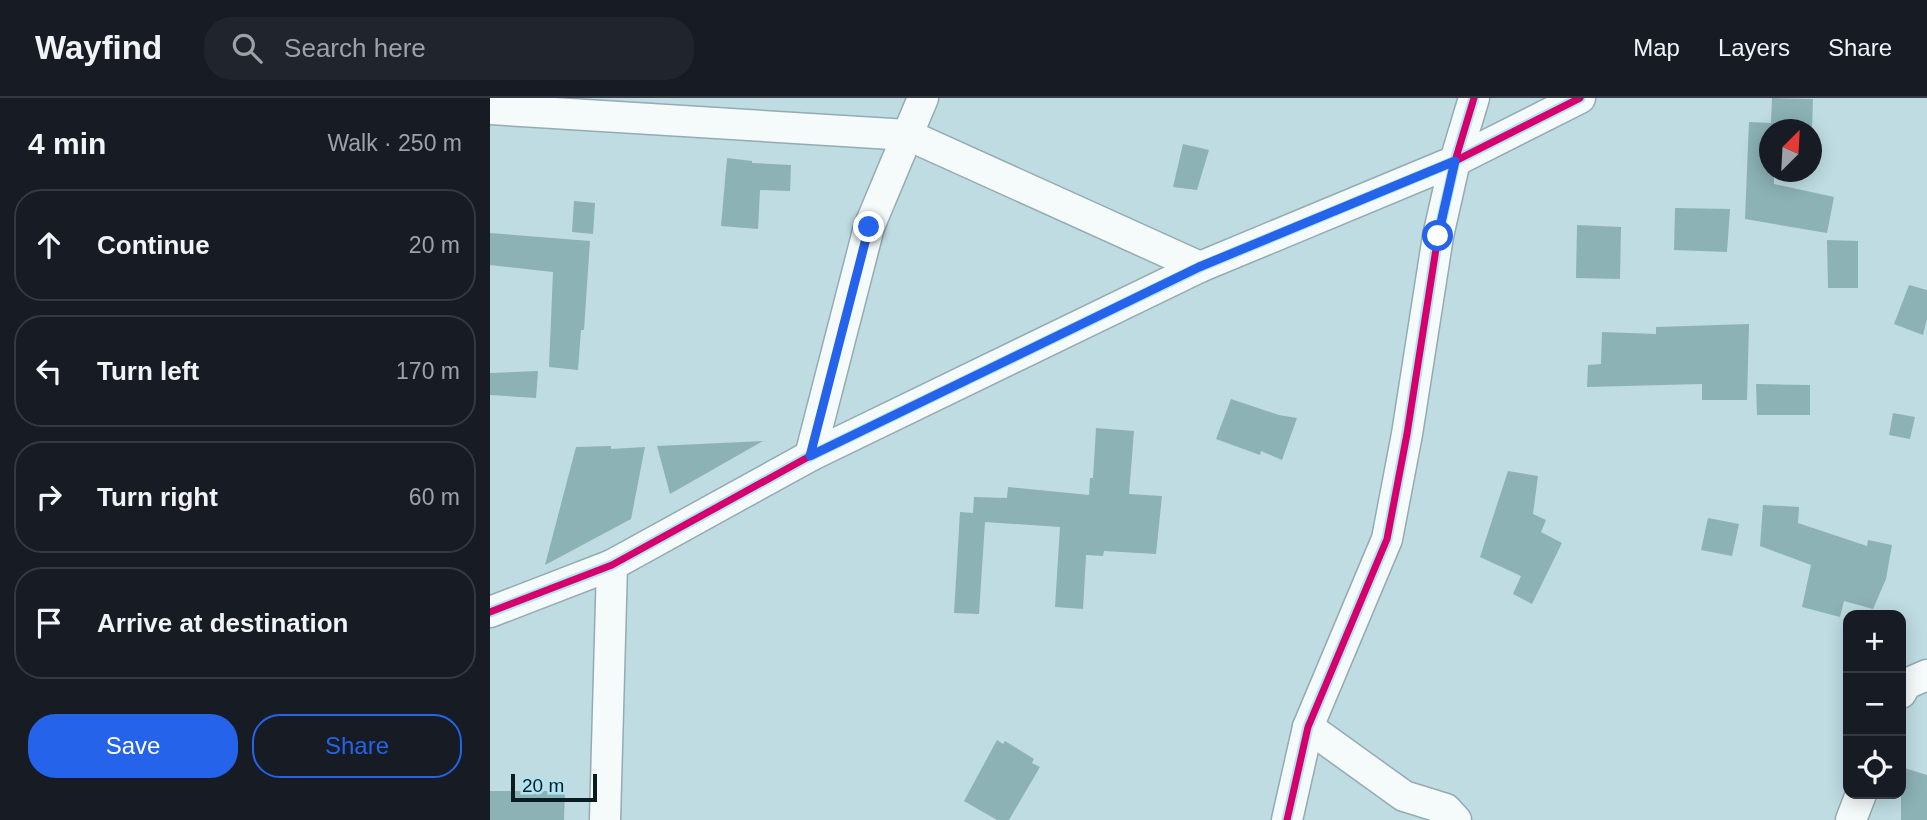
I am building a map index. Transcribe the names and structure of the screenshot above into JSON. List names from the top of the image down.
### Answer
{
  "scale_bar": "20 m",
  "north": "top right",
  "page": {
    "header": "Wayfind",
    "search": "Search here",
    "nav": ["Map", "Layers", "Share"],
    "heading": ["4 min", "Walk · 250 m"],
    "list": [
      ["Continue", "20 m"],
      ["Turn left", "170 m"],
      ["Turn right", "60 m"],
      "Arrive at destination"
    ],
    "map_buttons": ["+", "−"],
    "buttons": ["Save", "Share"],
    "scale": "20 m"
  }
}
